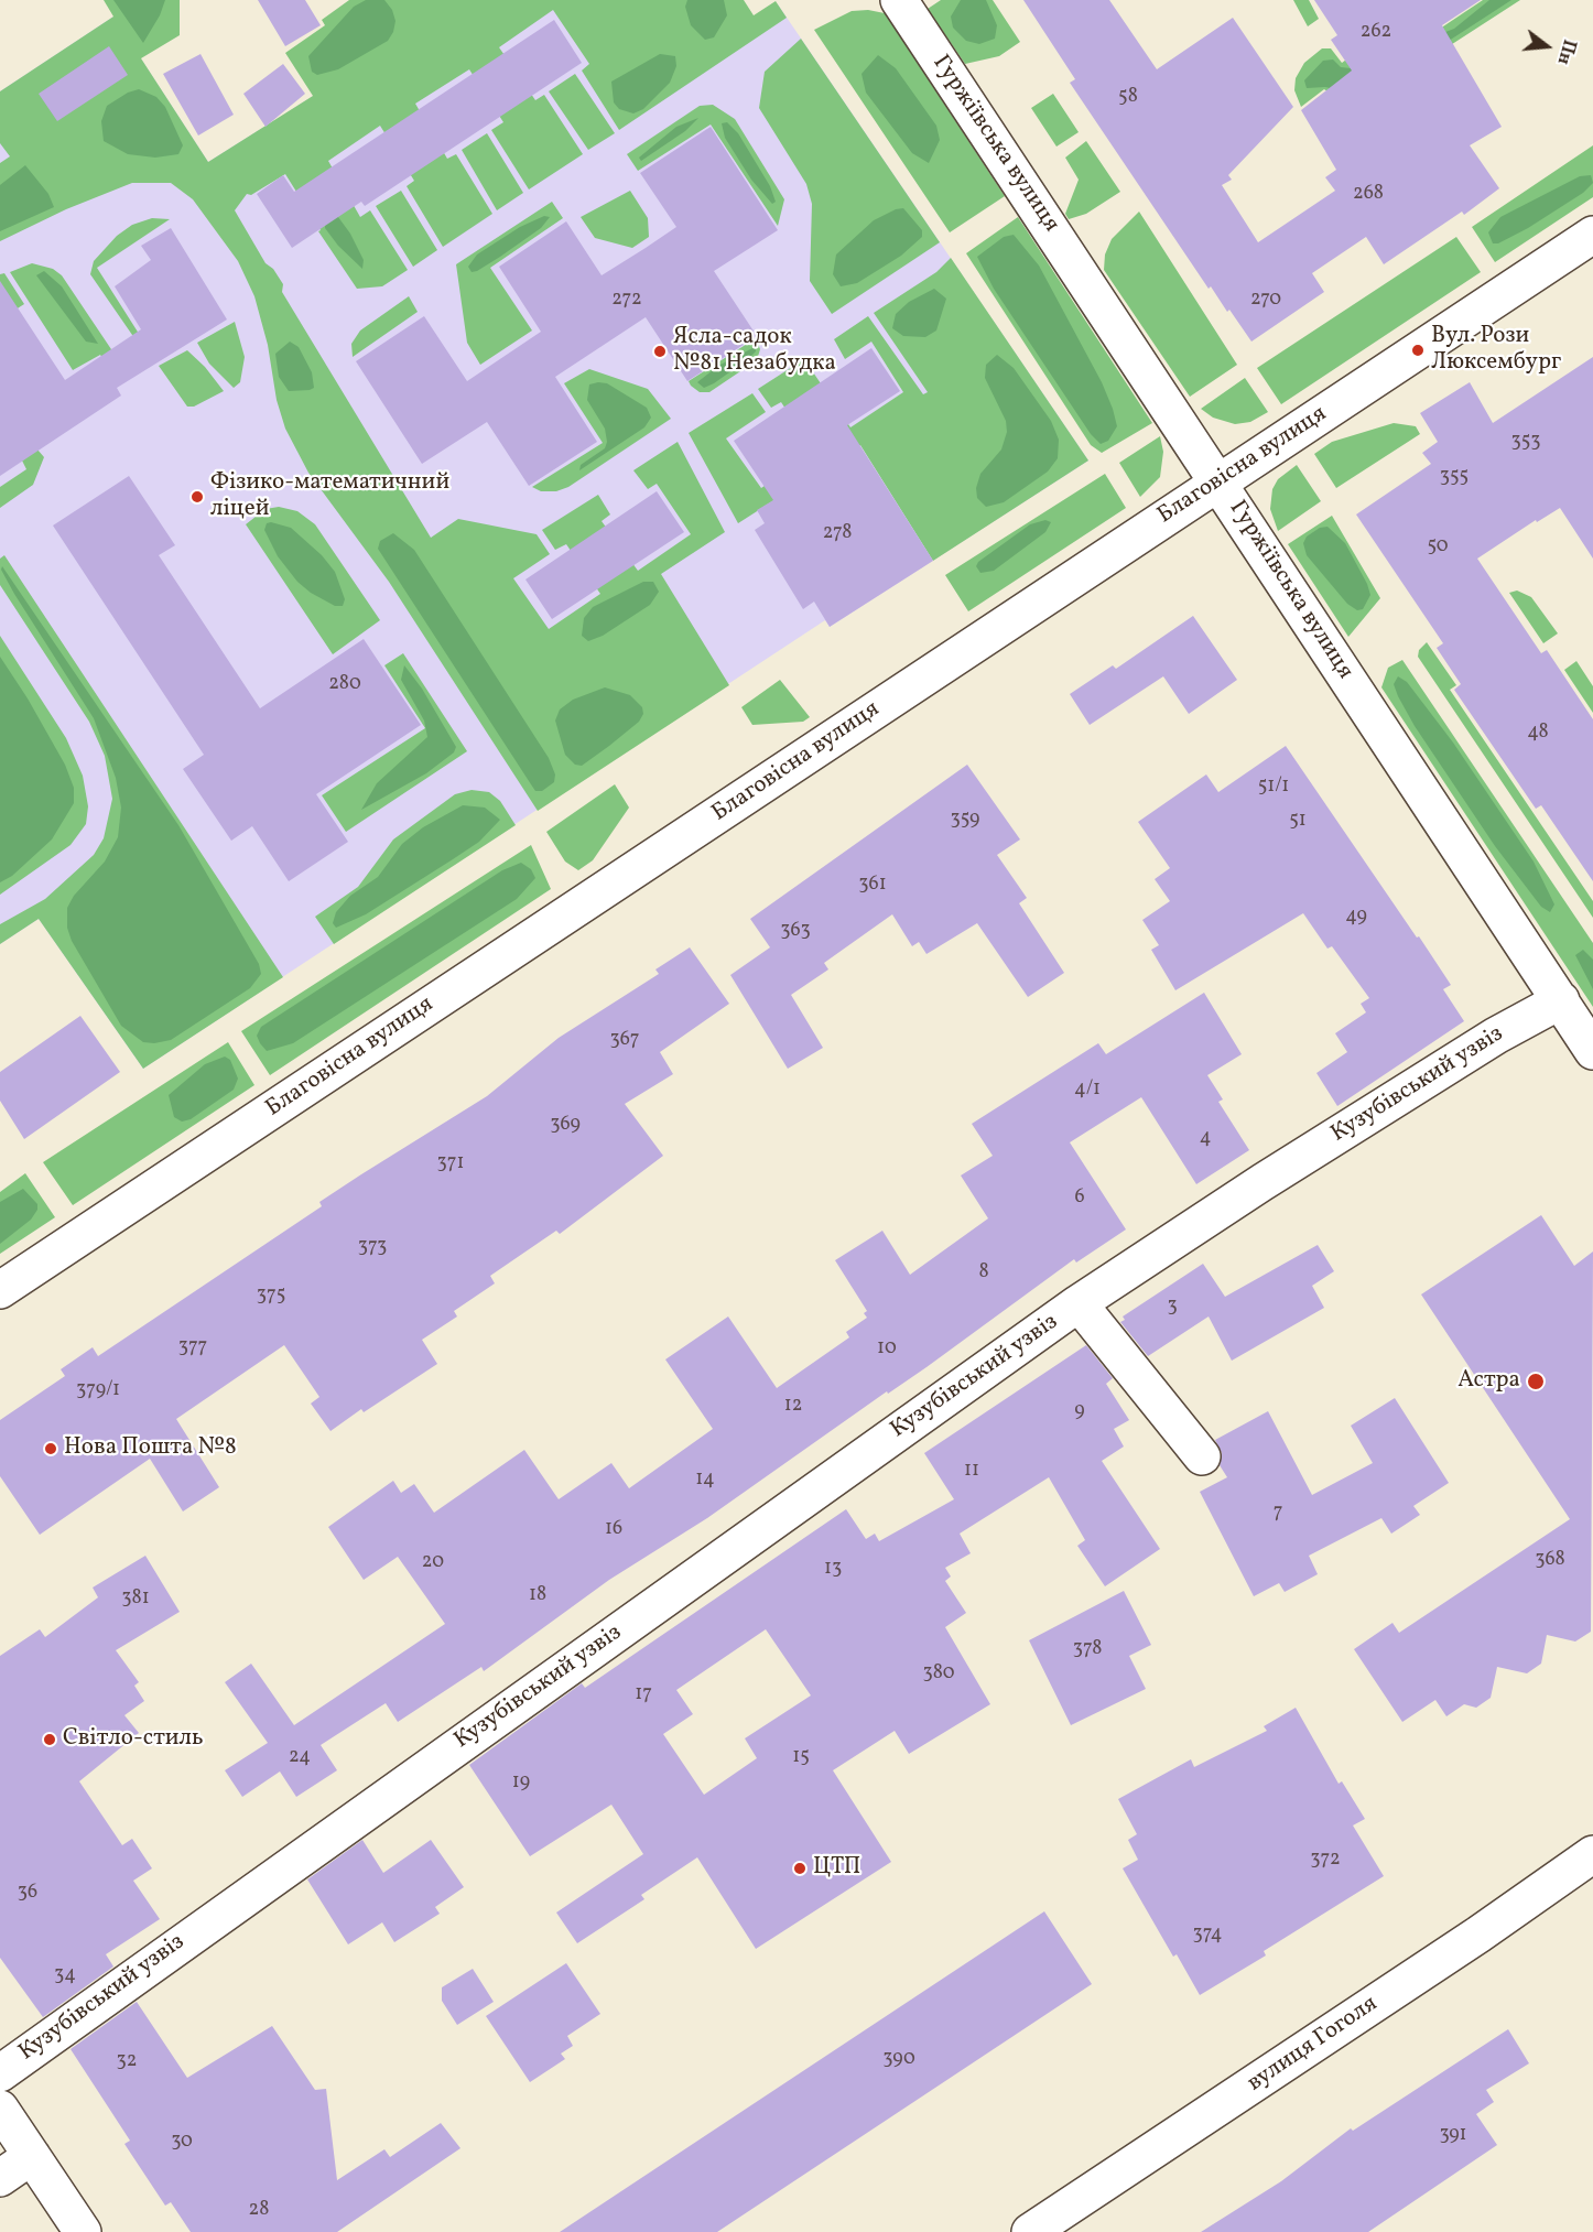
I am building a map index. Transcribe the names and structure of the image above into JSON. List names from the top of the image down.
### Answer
{
  "streets": {
    "street": [
      "Гуржіївська вулиця",
      "Благовісна вулиця",
      "Кузубівський узвіз",
      "вулиця Гоголя"
    ]
  },
  "crossings": [
    ["Гуржіївська вулиця", "Благовісна вулиця"],
    ["Гуржіївська вулиця", "Кузубівський узвіз"]
  ],
  "places": [
    "Вул. Рози Люксембург",
    "Ясла-садок №81 Незабудка",
    "Фізико-математичний ліцей",
    "Астра",
    "Нова Пошта №8",
    "Світло-стиль",
    "ЦТП"
  ],
  "house_numbers": [
    "262",
    "58",
    "268",
    "272",
    "270",
    "353",
    "355",
    "278",
    "50",
    "280",
    "48",
    "51/1",
    "359",
    "51",
    "361",
    "49",
    "363",
    "367",
    "4/1",
    "369",
    "4",
    "371",
    "6",
    "373",
    "8",
    "375",
    "3",
    "377",
    "10",
    "379/1",
    "12",
    "9",
    "11",
    "14",
    "7",
    "16",
    "368",
    "20",
    "13",
    "18",
    "381",
    "378",
    "380",
    "17",
    "24",
    "15",
    "19",
    "372",
    "36",
    "374",
    "34",
    "390",
    "32",
    "391",
    "30",
    "28"
  ],
  "north": "right"
}
